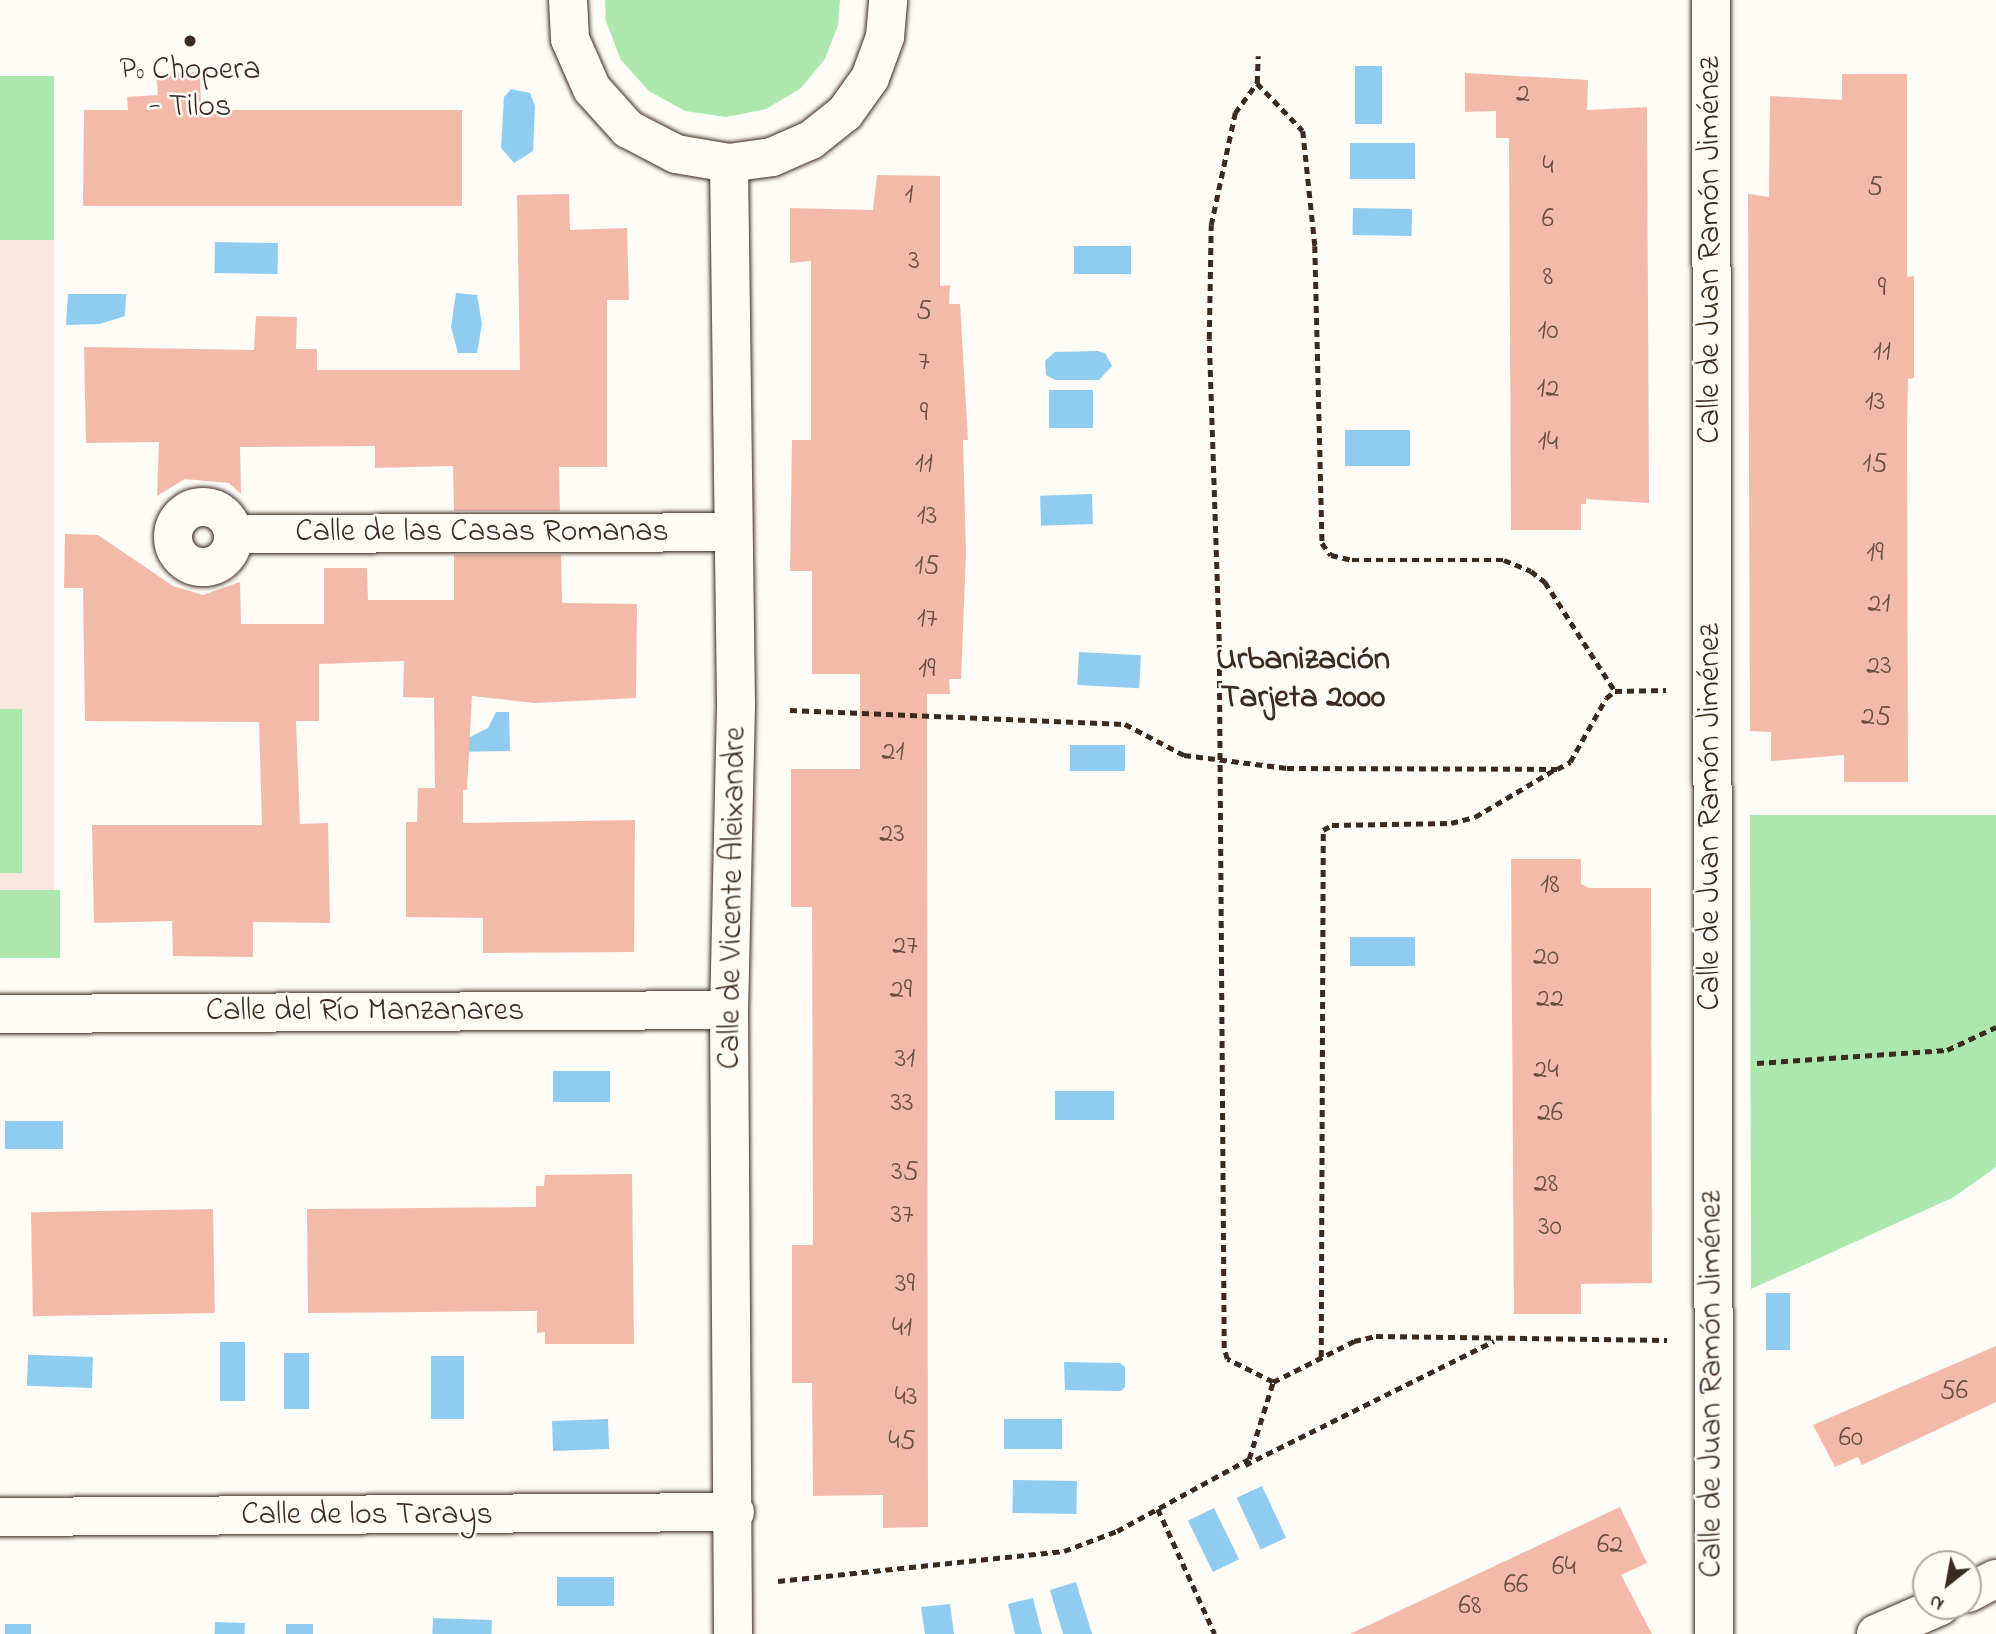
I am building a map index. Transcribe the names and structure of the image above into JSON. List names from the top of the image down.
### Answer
{
  "streets": {
    "street": [
      "Calle de Juan Ramón Jiménez",
      "Calle de las Casas Romanas",
      "Calle de Vicente Aleixandre",
      "Calle del Río Manzanares",
      "Calle de los Tarays"
    ]
  },
  "crossings": [
    ["Calle de las Casas Romanas", "Calle de Vicente Aleixandre"],
    ["Calle de Vicente Aleixandre", "Calle del Río Manzanares"],
    ["Calle de Vicente Aleixandre", "Calle de los Tarays"]
  ],
  "districts": ["Urbanización Tarjeta 2000"],
  "places": ["Pº Chopera - Tilos"],
  "house_numbers": [
    "2",
    "4",
    "5",
    "1",
    "6",
    "3",
    "8",
    "9",
    "5",
    "10",
    "11",
    "7",
    "12",
    "13",
    "9",
    "14",
    "11",
    "15",
    "13",
    "19",
    "15",
    "21",
    "17",
    "23",
    "19",
    "25",
    "21",
    "23",
    "18",
    "27",
    "20",
    "29",
    "22",
    "31",
    "24",
    "33",
    "26",
    "35",
    "28",
    "37",
    "30",
    "39",
    "41",
    "56",
    "43",
    "60",
    "45",
    "62",
    "64",
    "66",
    "68"
  ],
  "north": "bottom left"
}
